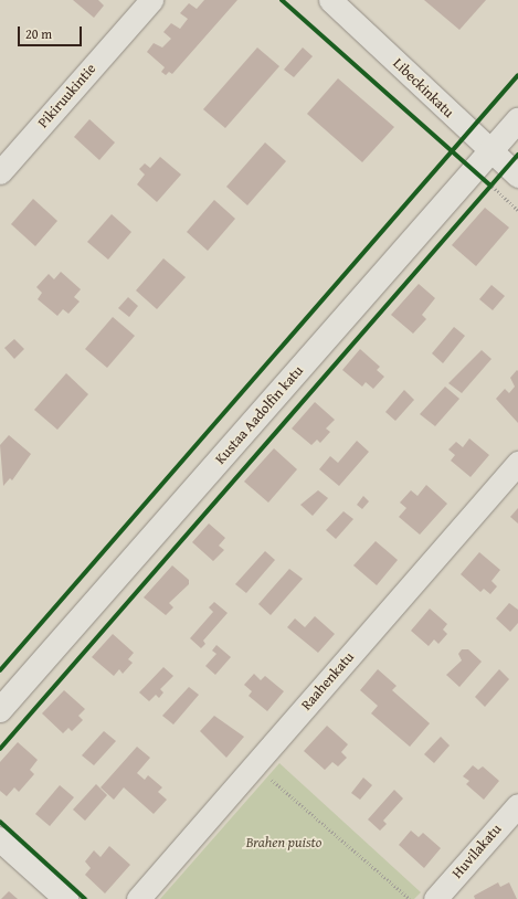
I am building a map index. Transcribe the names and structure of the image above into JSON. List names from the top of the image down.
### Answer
{
  "streets": {
    "main road": ["Kustaa Aadolfin katu"],
    "street": [
      "Libeckinkatu",
      "Pikiruukintie",
      "Raahenkatu",
      "Huvilakatu"
    ]
  },
  "crossings": [
    ["Libeckinkatu", "Kustaa Aadolfin katu"]
  ],
  "parks": ["Brahen puisto"],
  "scale_bar": "20 m"
}
